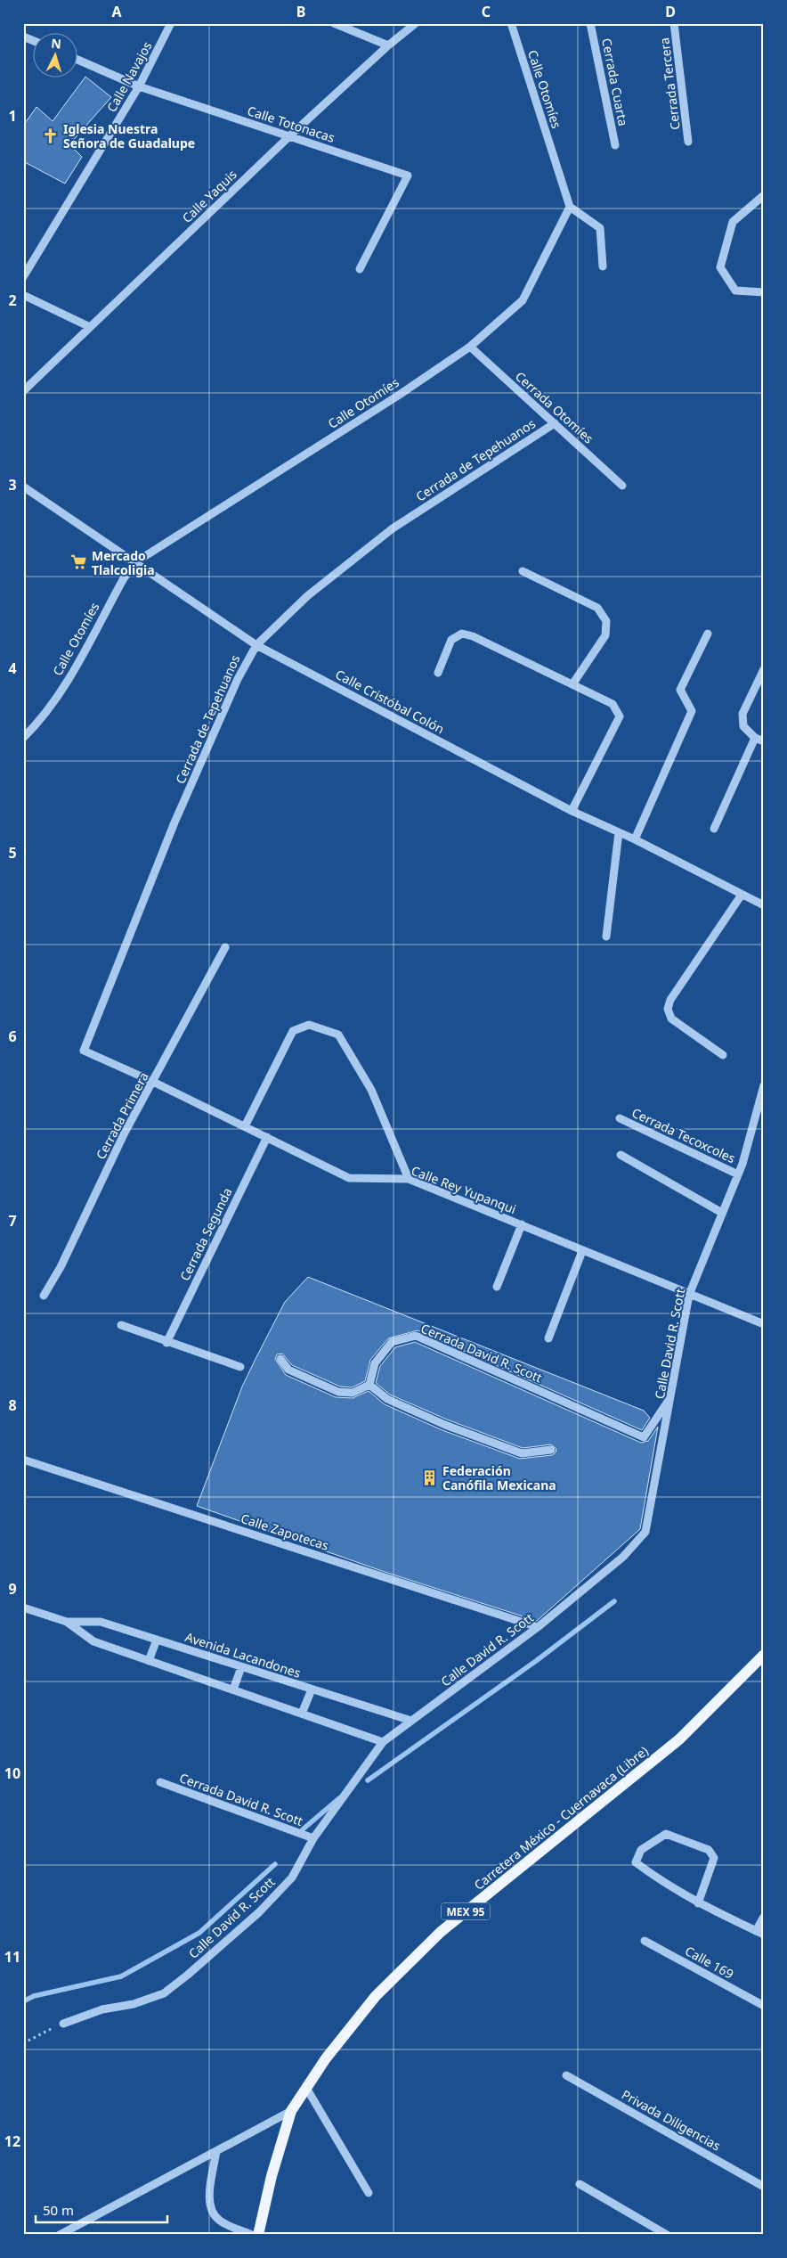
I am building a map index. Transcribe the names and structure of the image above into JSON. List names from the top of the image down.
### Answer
{
  "streets": {
    "main road": ["Carretera México - Cuernavaca (Libre)", "MEX 95"],
    "street": [
      "Calle Navajos",
      "Cerrada Cuarta",
      "Cerrada Tercera",
      "Calle Otomíes",
      "Calle Totonacas",
      "Calle Yaquis",
      "Cerrada Otomíes",
      "Cerrada de Tepehuanos",
      "Calle Cristóbal Colón",
      "Cerrada Primera",
      "Cerrada Tecoxcoles",
      "Calle Rey Yupanqui",
      "Cerrada Segunda",
      "Calle David R. Scott",
      "Cerrada David R. Scott",
      "Calle Zapotecas",
      "Avenida Lacandones",
      "Calle 169",
      "Privada Diligencias"
    ]
  },
  "crossings": [
    ["Calle Navajos", "Calle Totonacas"],
    ["Calle Otomíes", "Cerrada Otomíes"],
    ["Calle Otomíes", "Calle Cristóbal Colón"],
    ["Calle Totonacas", "Calle Yaquis"],
    ["Cerrada Otomíes", "Cerrada de Tepehuanos"],
    ["Cerrada de Tepehuanos", "Calle Cristóbal Colón"],
    ["Cerrada de Tepehuanos", "Calle Rey Yupanqui"],
    ["Cerrada Primera", "Calle Rey Yupanqui"],
    ["Cerrada Tecoxcoles", "Calle David R. Scott"],
    ["Calle Rey Yupanqui", "Cerrada Segunda"],
    ["Calle Rey Yupanqui", "Calle David R. Scott"],
    ["Calle David R. Scott", "Cerrada David R. Scott"],
    ["Calle David R. Scott", "Calle Zapotecas"],
    ["Calle David R. Scott", "Avenida Lacandones"]
  ],
  "places": {
    "church": ["Iglesia Nuestra Señora de Guadalupe"],
    "supermarket": ["Mercado Tlalcoligia"],
    "building": ["Federación Canófila Mexicana"]
  },
  "scale_bar": "50 m",
  "north": "top",
  "grid": {
    "columns": [
      "A",
      "B",
      "C",
      "D"
    ],
    "rows": [
      "1",
      "2",
      "3",
      "4",
      "5",
      "6",
      "7",
      "8",
      "9",
      "10",
      "11",
      "12"
    ]
  }
}
